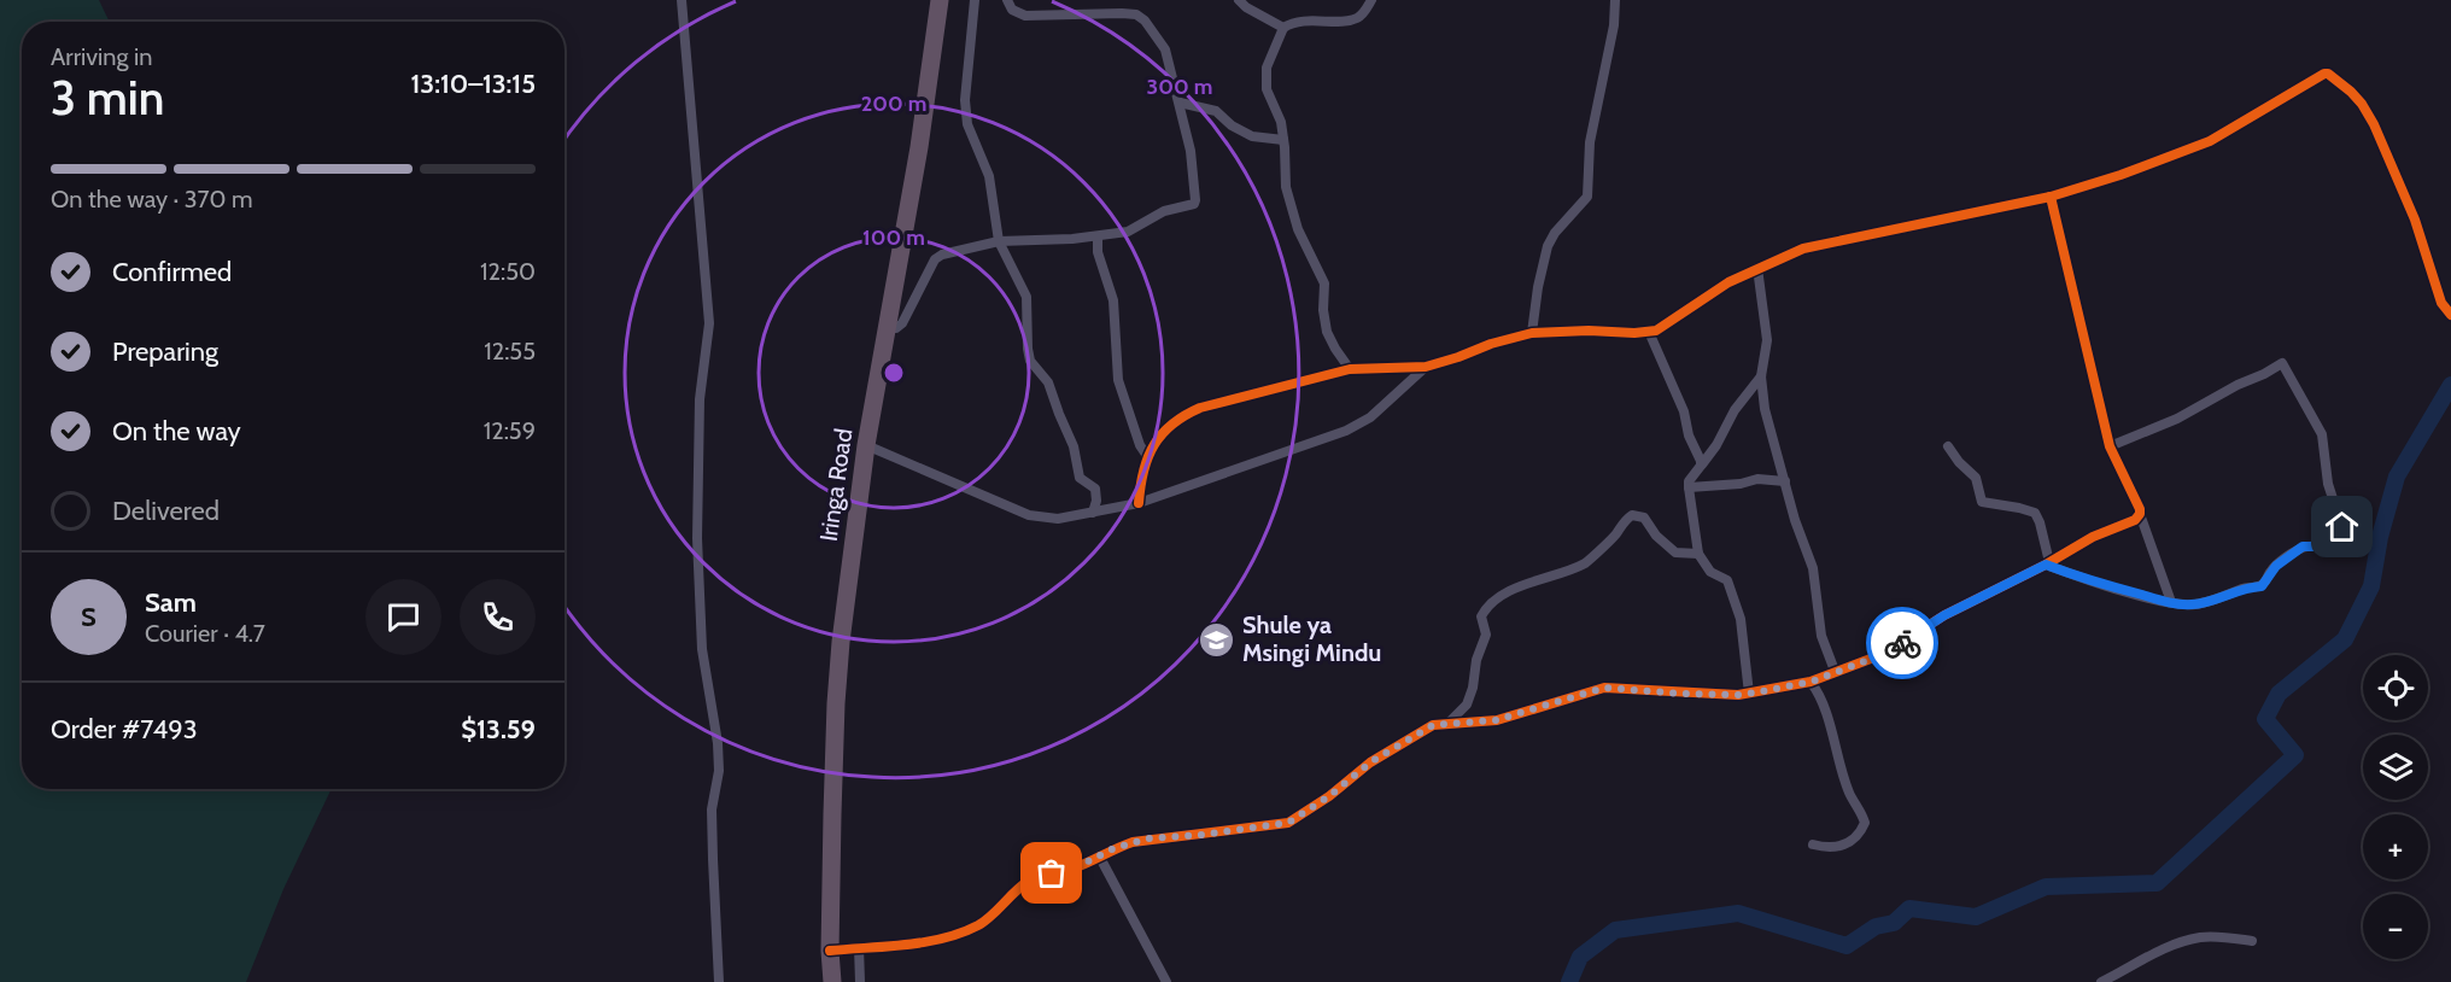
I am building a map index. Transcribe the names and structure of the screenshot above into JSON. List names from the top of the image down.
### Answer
{
  "streets": {
    "highway": ["Iringa Road"]
  },
  "places": {
    "school or university": ["Shule ya Msingi Mindu"]
  },
  "page": {
    "heading": ["3 min", "Arriving in", "13:10–13:15"],
    "panel": [
      "Sam",
      "Courier · 4.7",
      "Order #7493",
      "$13.59"
    ],
    "bar": "On the way · 370 m",
    "list": [
      ["Confirmed", "12:50"],
      ["Preparing", "12:55"],
      ["On the way", "12:59"],
      "Delivered"
    ],
    "round": "S",
    "map_buttons": ["+", "−"]
  },
  "rings": ["300 m", "200 m", "100 m"]
}
